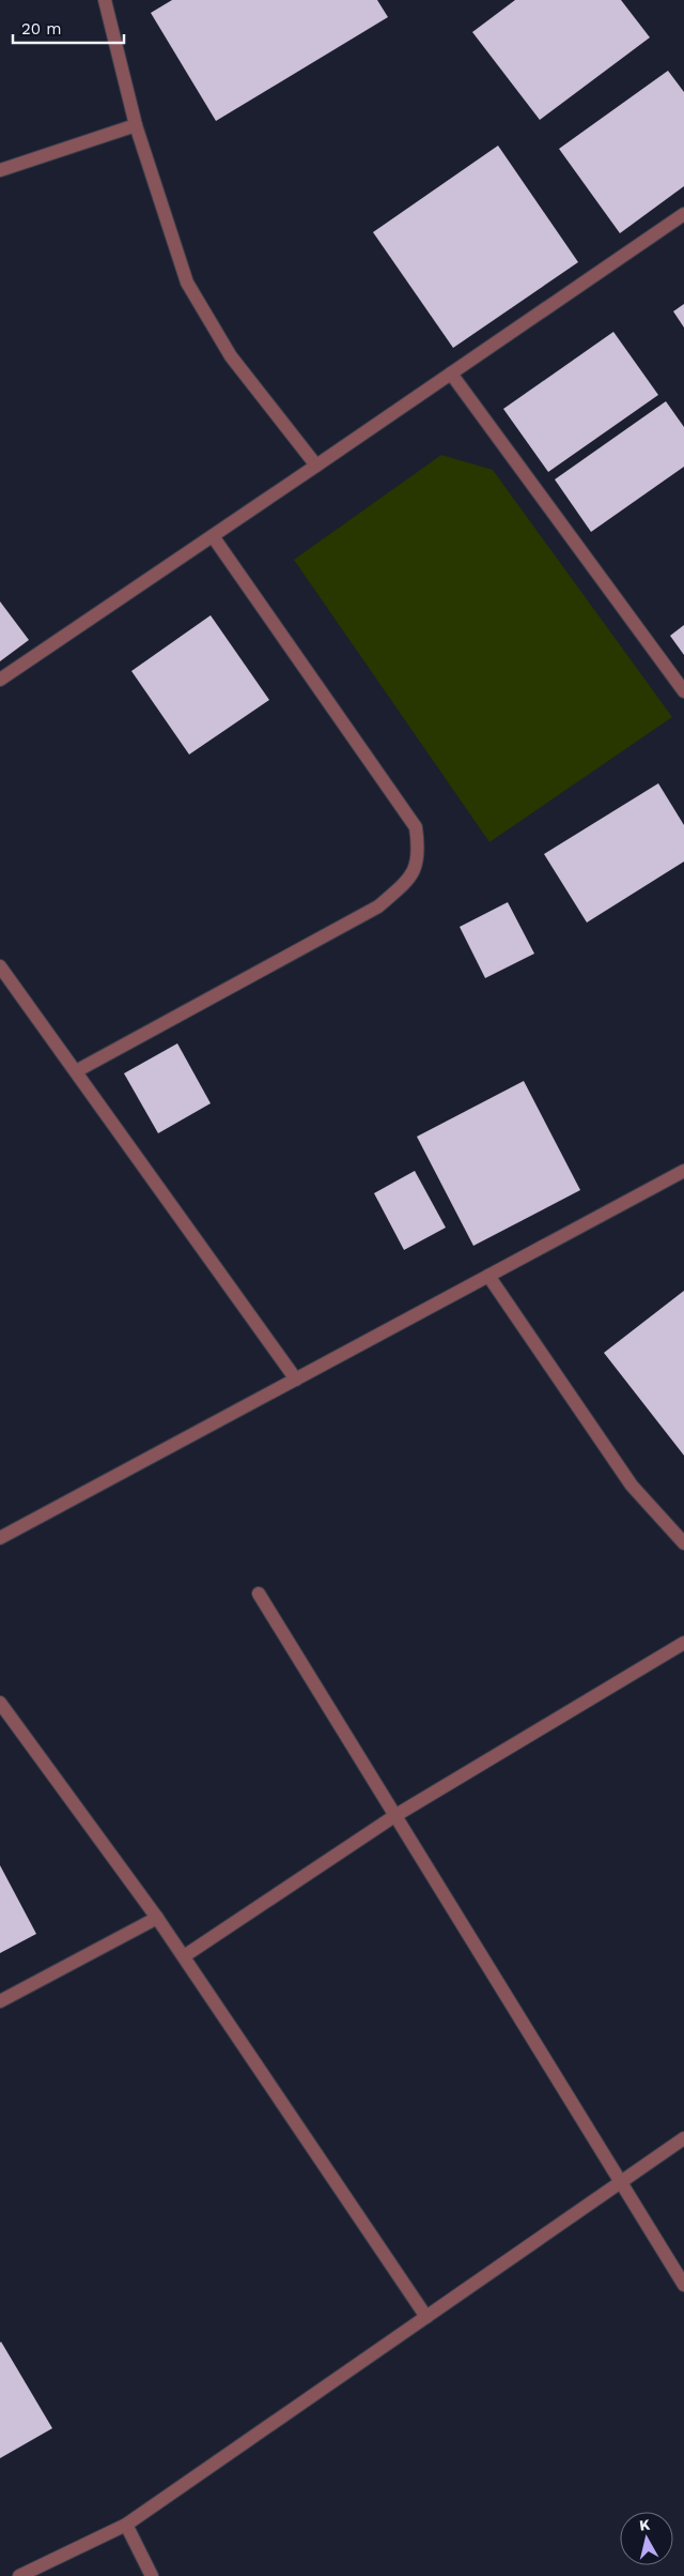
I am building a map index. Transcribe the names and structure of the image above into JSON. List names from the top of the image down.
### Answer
{
  "scale_bar": "20 m",
  "north": "top"
}
